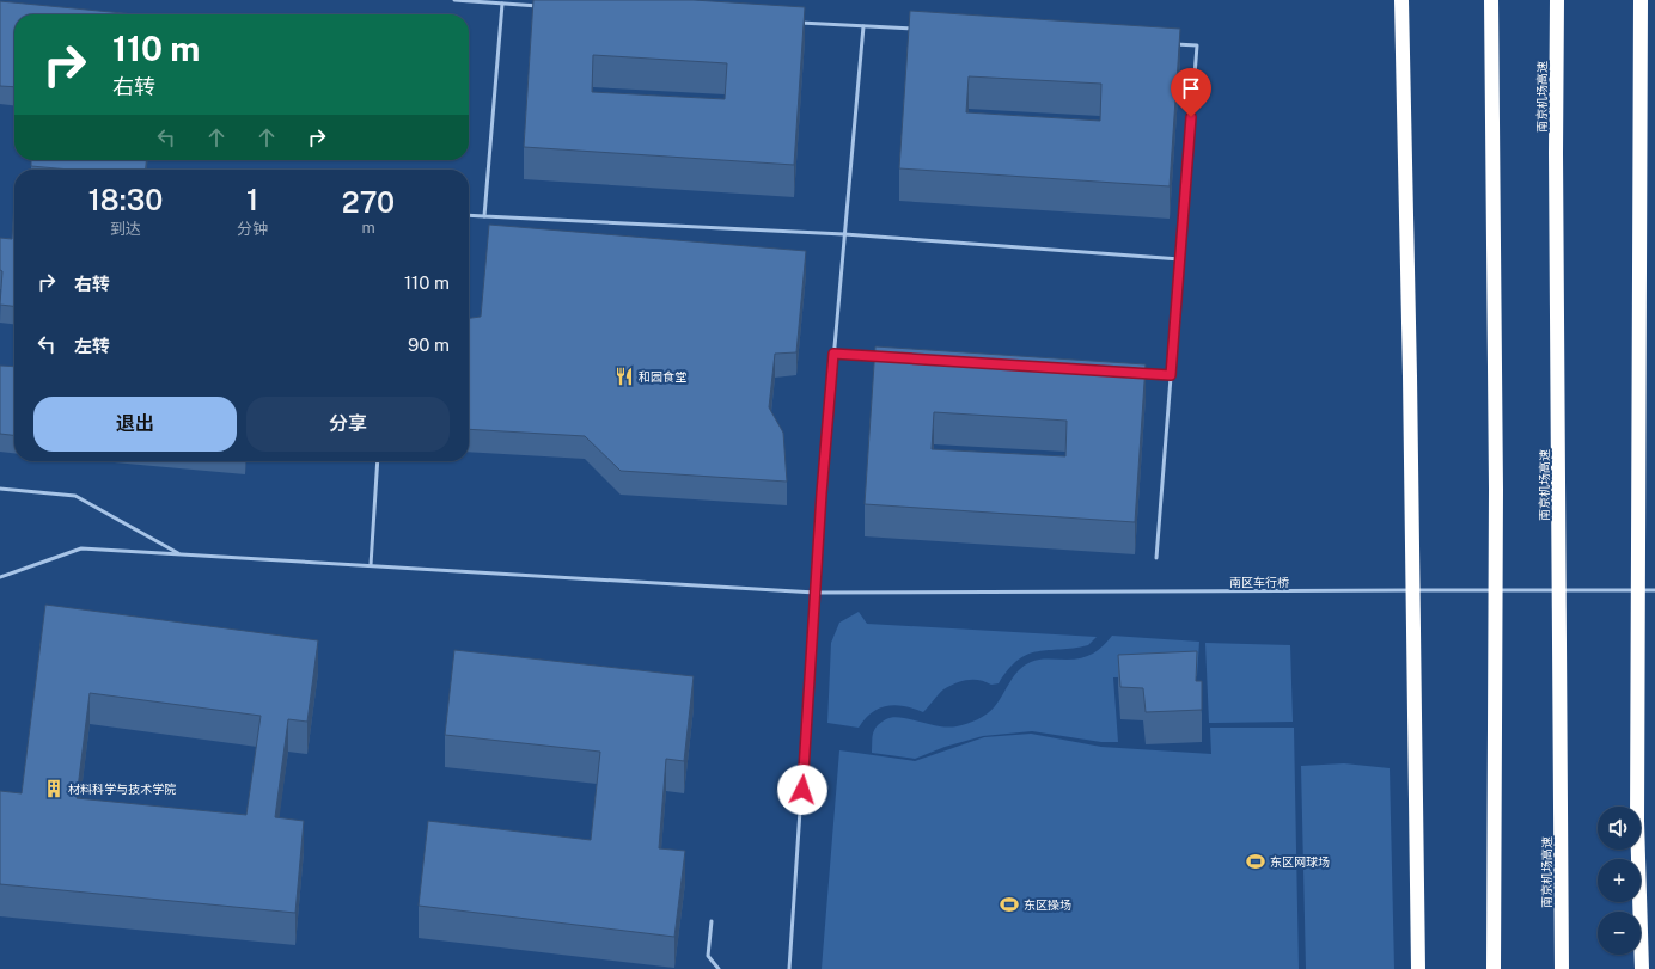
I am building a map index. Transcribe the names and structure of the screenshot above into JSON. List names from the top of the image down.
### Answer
{
  "streets": {
    "highway": ["南京机场高速"],
    "lane": ["南区车行桥"]
  },
  "places": {
    "restaurant": ["和园食堂"],
    "building": ["材料科学与技术学院"],
    "sports": ["东区网球场", "东区操场"]
  },
  "page": {
    "turn": ["110 m", "右转"],
    "eta": [
      "18:30",
      "到达",
      "1",
      "分钟",
      "270",
      "m"
    ],
    "list": [
      {
        "name": "右转",
        "value": "110 m"
      },
      {
        "name": "左转",
        "value": "90 m"
      }
    ],
    "buttons": ["退出", "分享"],
    "map_buttons": ["+", "−"]
  }
}
